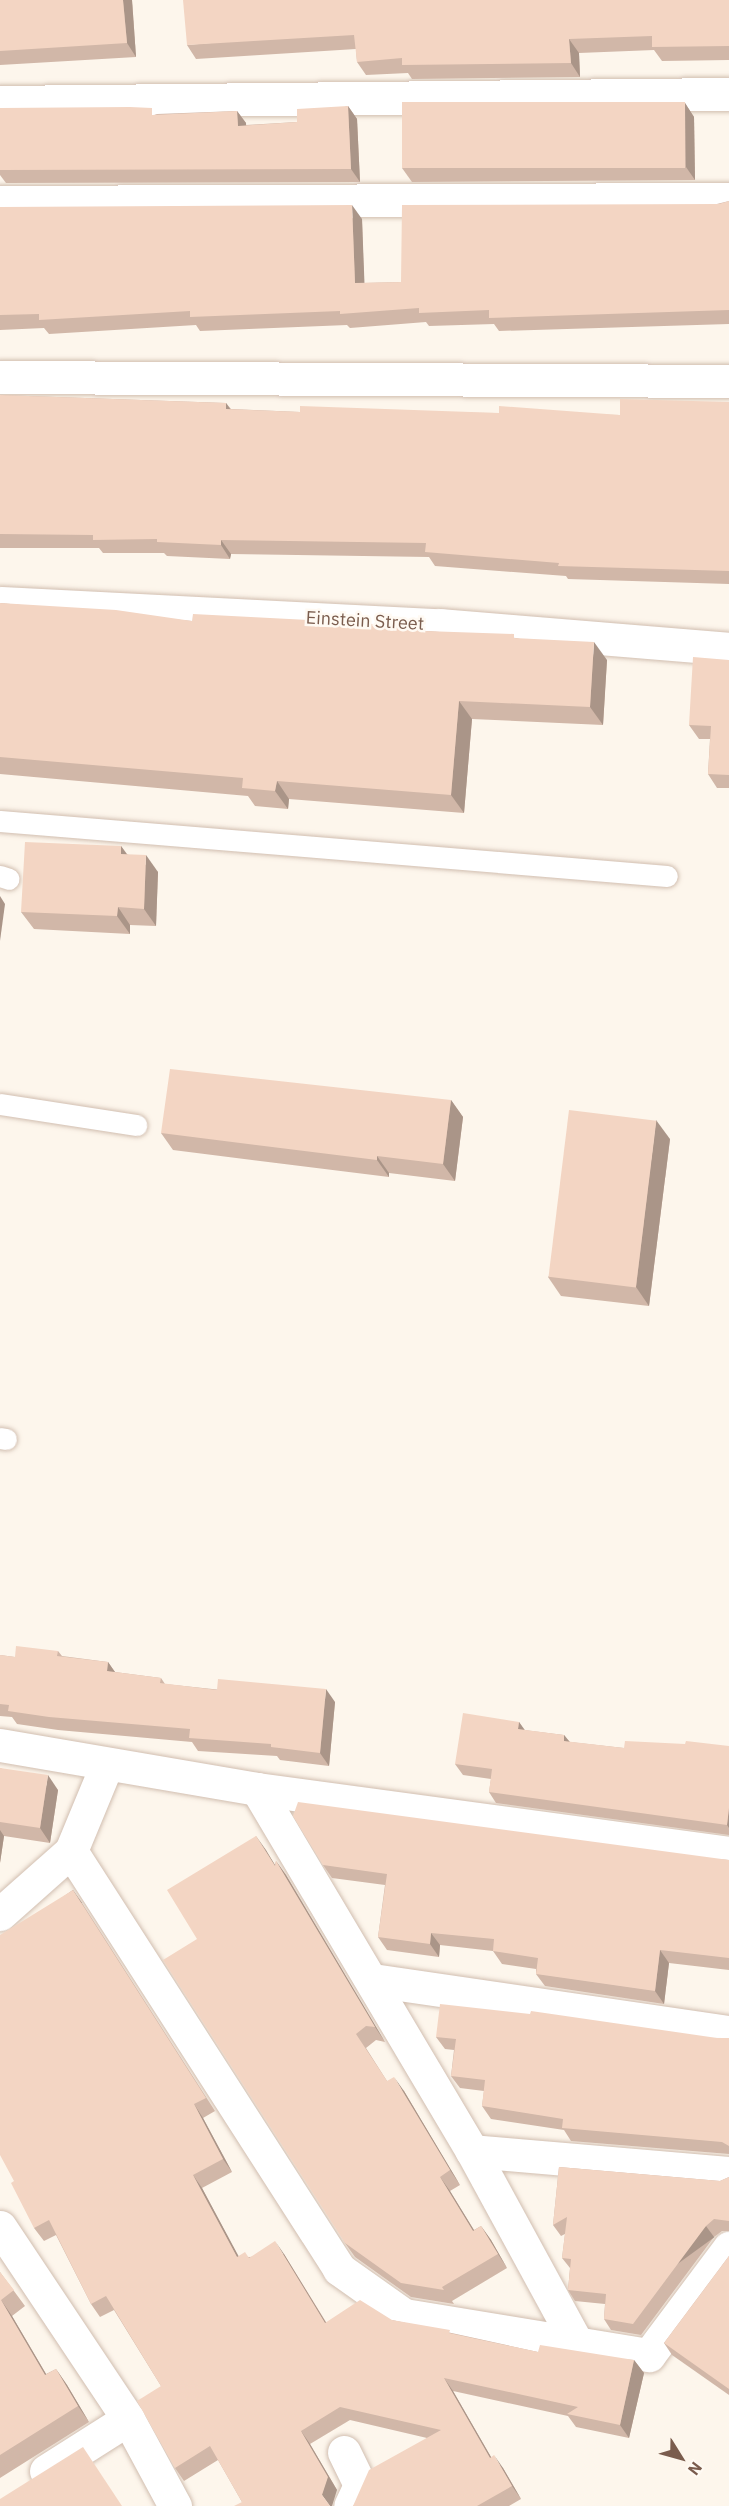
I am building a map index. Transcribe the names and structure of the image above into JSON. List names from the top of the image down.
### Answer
{
  "streets": {
    "street": ["Einstein Street"]
  },
  "north": "bottom right"
}
